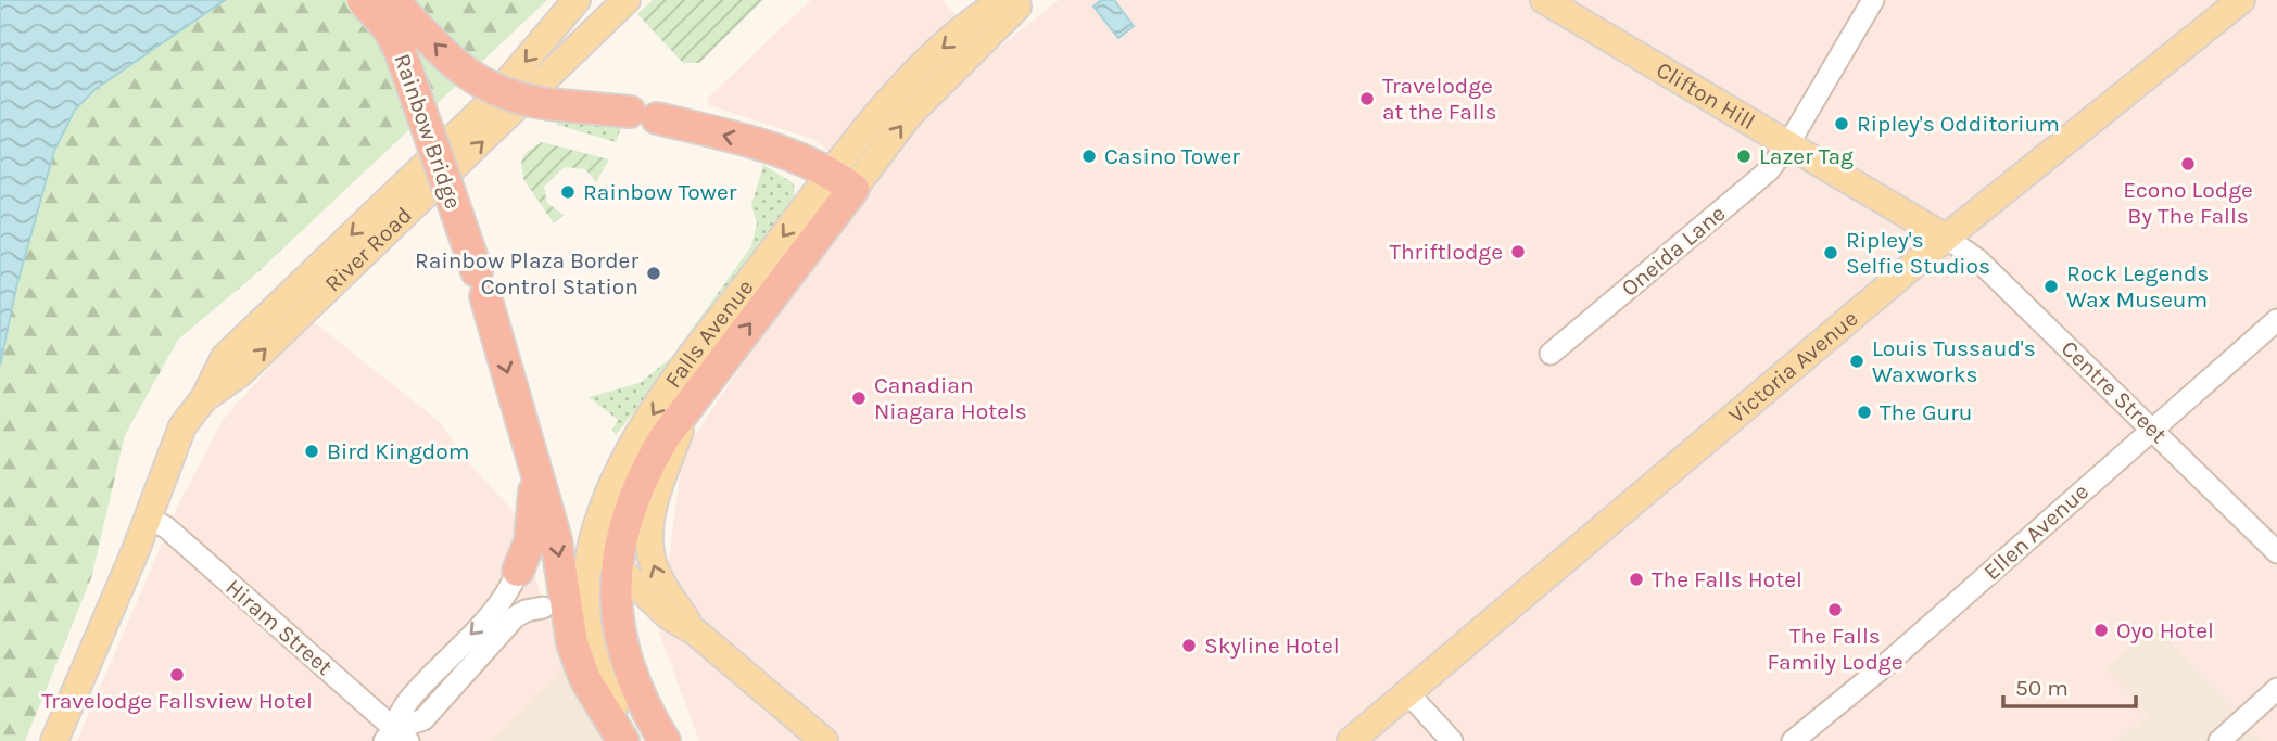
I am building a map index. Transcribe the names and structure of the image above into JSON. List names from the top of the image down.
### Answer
{
  "streets": {
    "highway": ["Rainbow Bridge", "Falls Avenue"],
    "main road": ["Clifton Hill", "River Road", "Victoria Avenue"],
    "street": [
      "Oneida Lane",
      "Centre Street",
      "Ellen Avenue",
      "Hiram Street"
    ]
  },
  "crossings": [
    ["Clifton Hill", "Oneida Lane"],
    ["Clifton Hill", "Victoria Avenue"],
    ["Clifton Hill", "Centre Street"],
    ["Rainbow Bridge", "Falls Avenue"],
    ["River Road", "Hiram Street"],
    ["Victoria Avenue", "Centre Street"],
    ["Centre Street", "Ellen Avenue"]
  ],
  "places": [
    "Travelodge at the Falls",
    "Ripley's Odditorium",
    "Casino Tower",
    "Lazer Tag",
    "Econo Lodge By The Falls",
    "Rainbow Tower",
    "Thriftlodge",
    "Ripley's Selfie Studios",
    "Rainbow Plaza Border Control Station",
    "Rock Legends Wax Museum",
    "Louis Tussaud's Waxworks",
    "Canadian Niagara Hotels",
    "The Guru",
    "Bird Kingdom",
    "The Falls Hotel",
    "The Falls Family Lodge",
    "Oyo Hotel",
    "Skyline Hotel",
    "Travelodge Fallsview Hotel"
  ],
  "scale_bar": "50 m"
}
